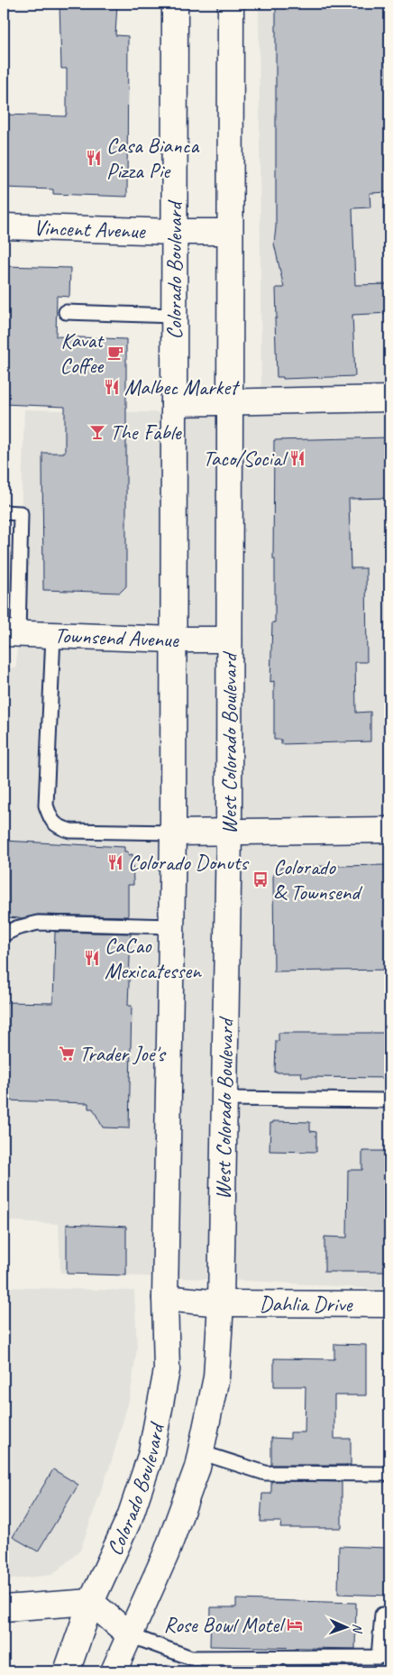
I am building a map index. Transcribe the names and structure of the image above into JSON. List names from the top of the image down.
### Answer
{
  "streets": {
    "main road": [
      "Vincent Avenue",
      "Colorado Boulevard",
      "Townsend Avenue",
      "West Colorado Boulevard",
      "Dahlia Drive"
    ]
  },
  "crossings": [
    ["Vincent Avenue", "Colorado Boulevard"],
    ["Colorado Boulevard", "Dahlia Drive"],
    ["Townsend Avenue", "West Colorado Boulevard"],
    ["West Colorado Boulevard", "Dahlia Drive"]
  ],
  "places": {
    "restaurant": [
      "Casa Bianca Pizza Pie",
      "Malbec Market",
      "Taco/Social",
      "Colorado Donuts",
      "CaCao Mexicatessen"
    ],
    "cafe": ["Kavat Coffee"],
    "bar": ["The Fable"],
    "bus stop": ["Colorado & Townsend"],
    "supermarket": ["Trader Joe's"],
    "hotel": ["Rose Bowl Motel"]
  },
  "north": "right"
}
